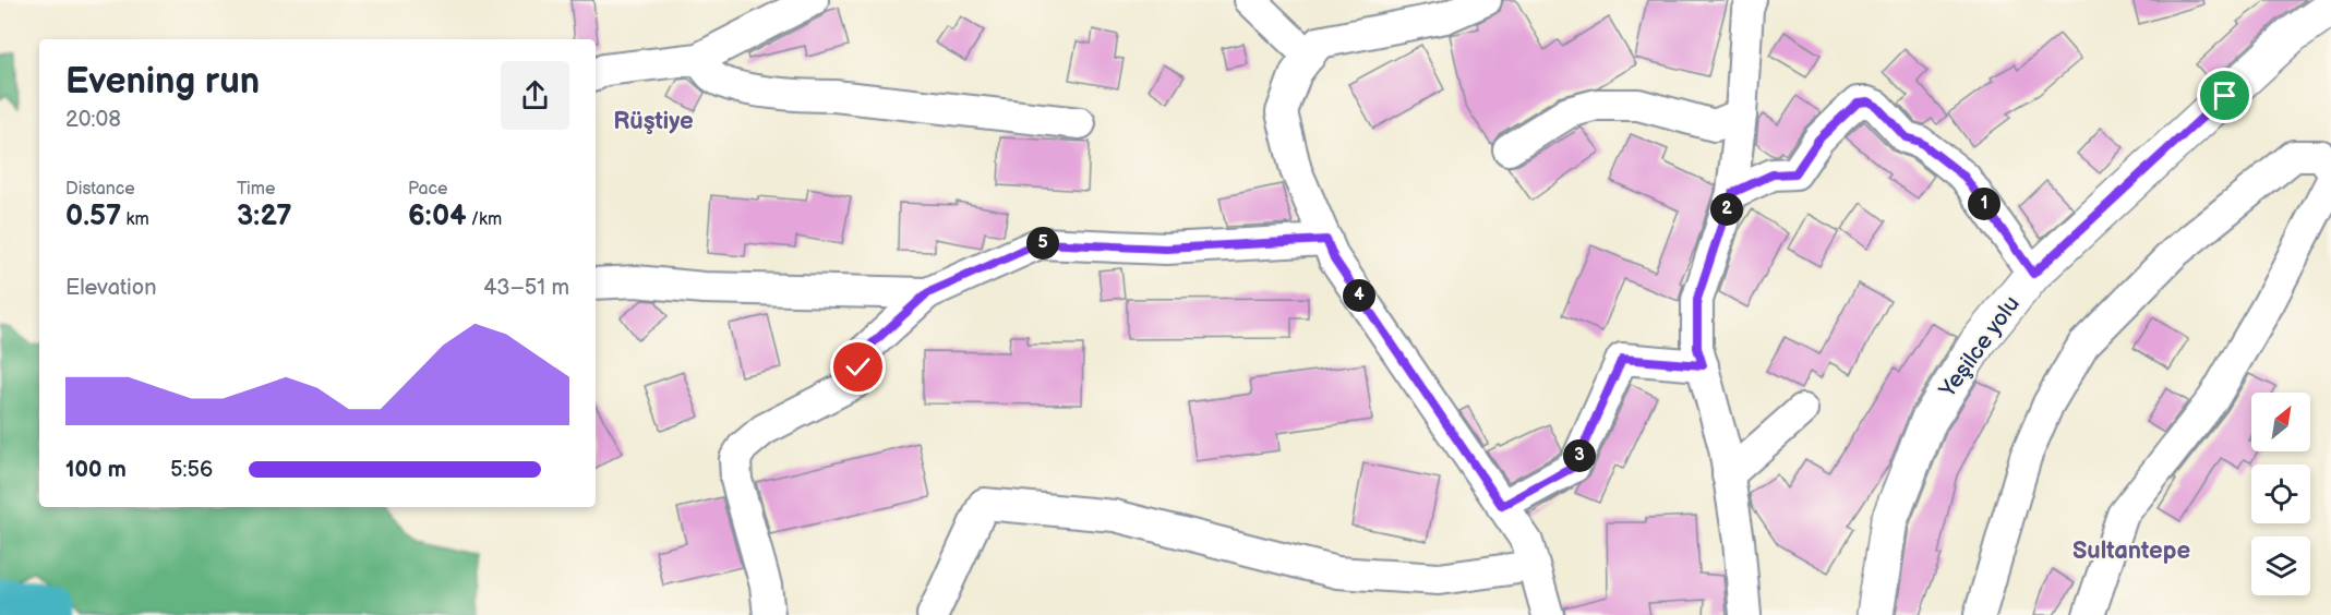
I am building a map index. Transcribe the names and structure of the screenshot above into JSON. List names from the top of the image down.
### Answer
{
  "streets": {
    "main road": ["Yeşilce yolu"]
  },
  "districts": ["Rüştiye", "Sultantepe"],
  "north": "top right",
  "page": {
    "heading": ["Evening run", "20:08"],
    "stats": [
      ["Distance", "0.57 km"],
      ["Time", "3:27"],
      ["Pace", "6:04 /km"]
    ],
    "pins": [
      "1",
      "2",
      "5",
      "4",
      "3"
    ],
    "chart": ["Elevation", "43–51 m"],
    "list": [
      {
        "name": "100 m",
        "note": "5:56"
      }
    ]
  }
}
